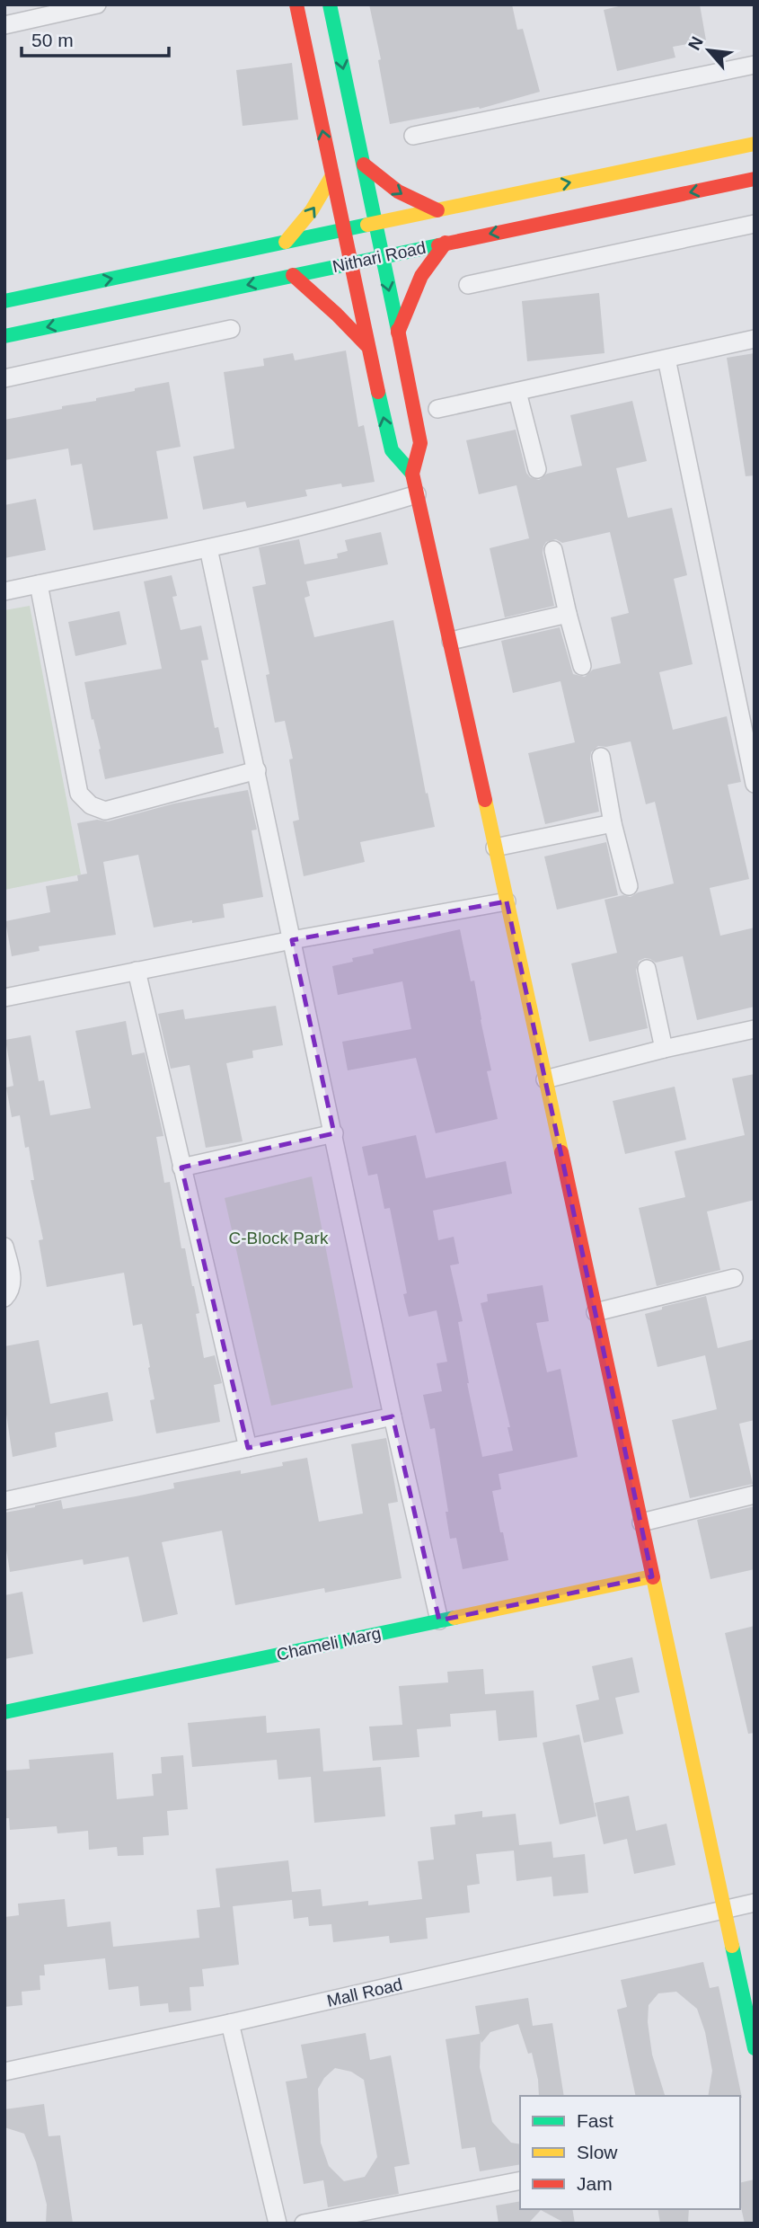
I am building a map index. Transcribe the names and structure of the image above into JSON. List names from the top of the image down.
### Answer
{
  "streets": {
    "street": ["Nithari Road", "Chameli Marg", "Mall Road"]
  },
  "parks": ["C-Block Park"],
  "legend": ["Fast", "Slow", "Jam"],
  "scale_bar": "50 m",
  "north": "top left"
}
